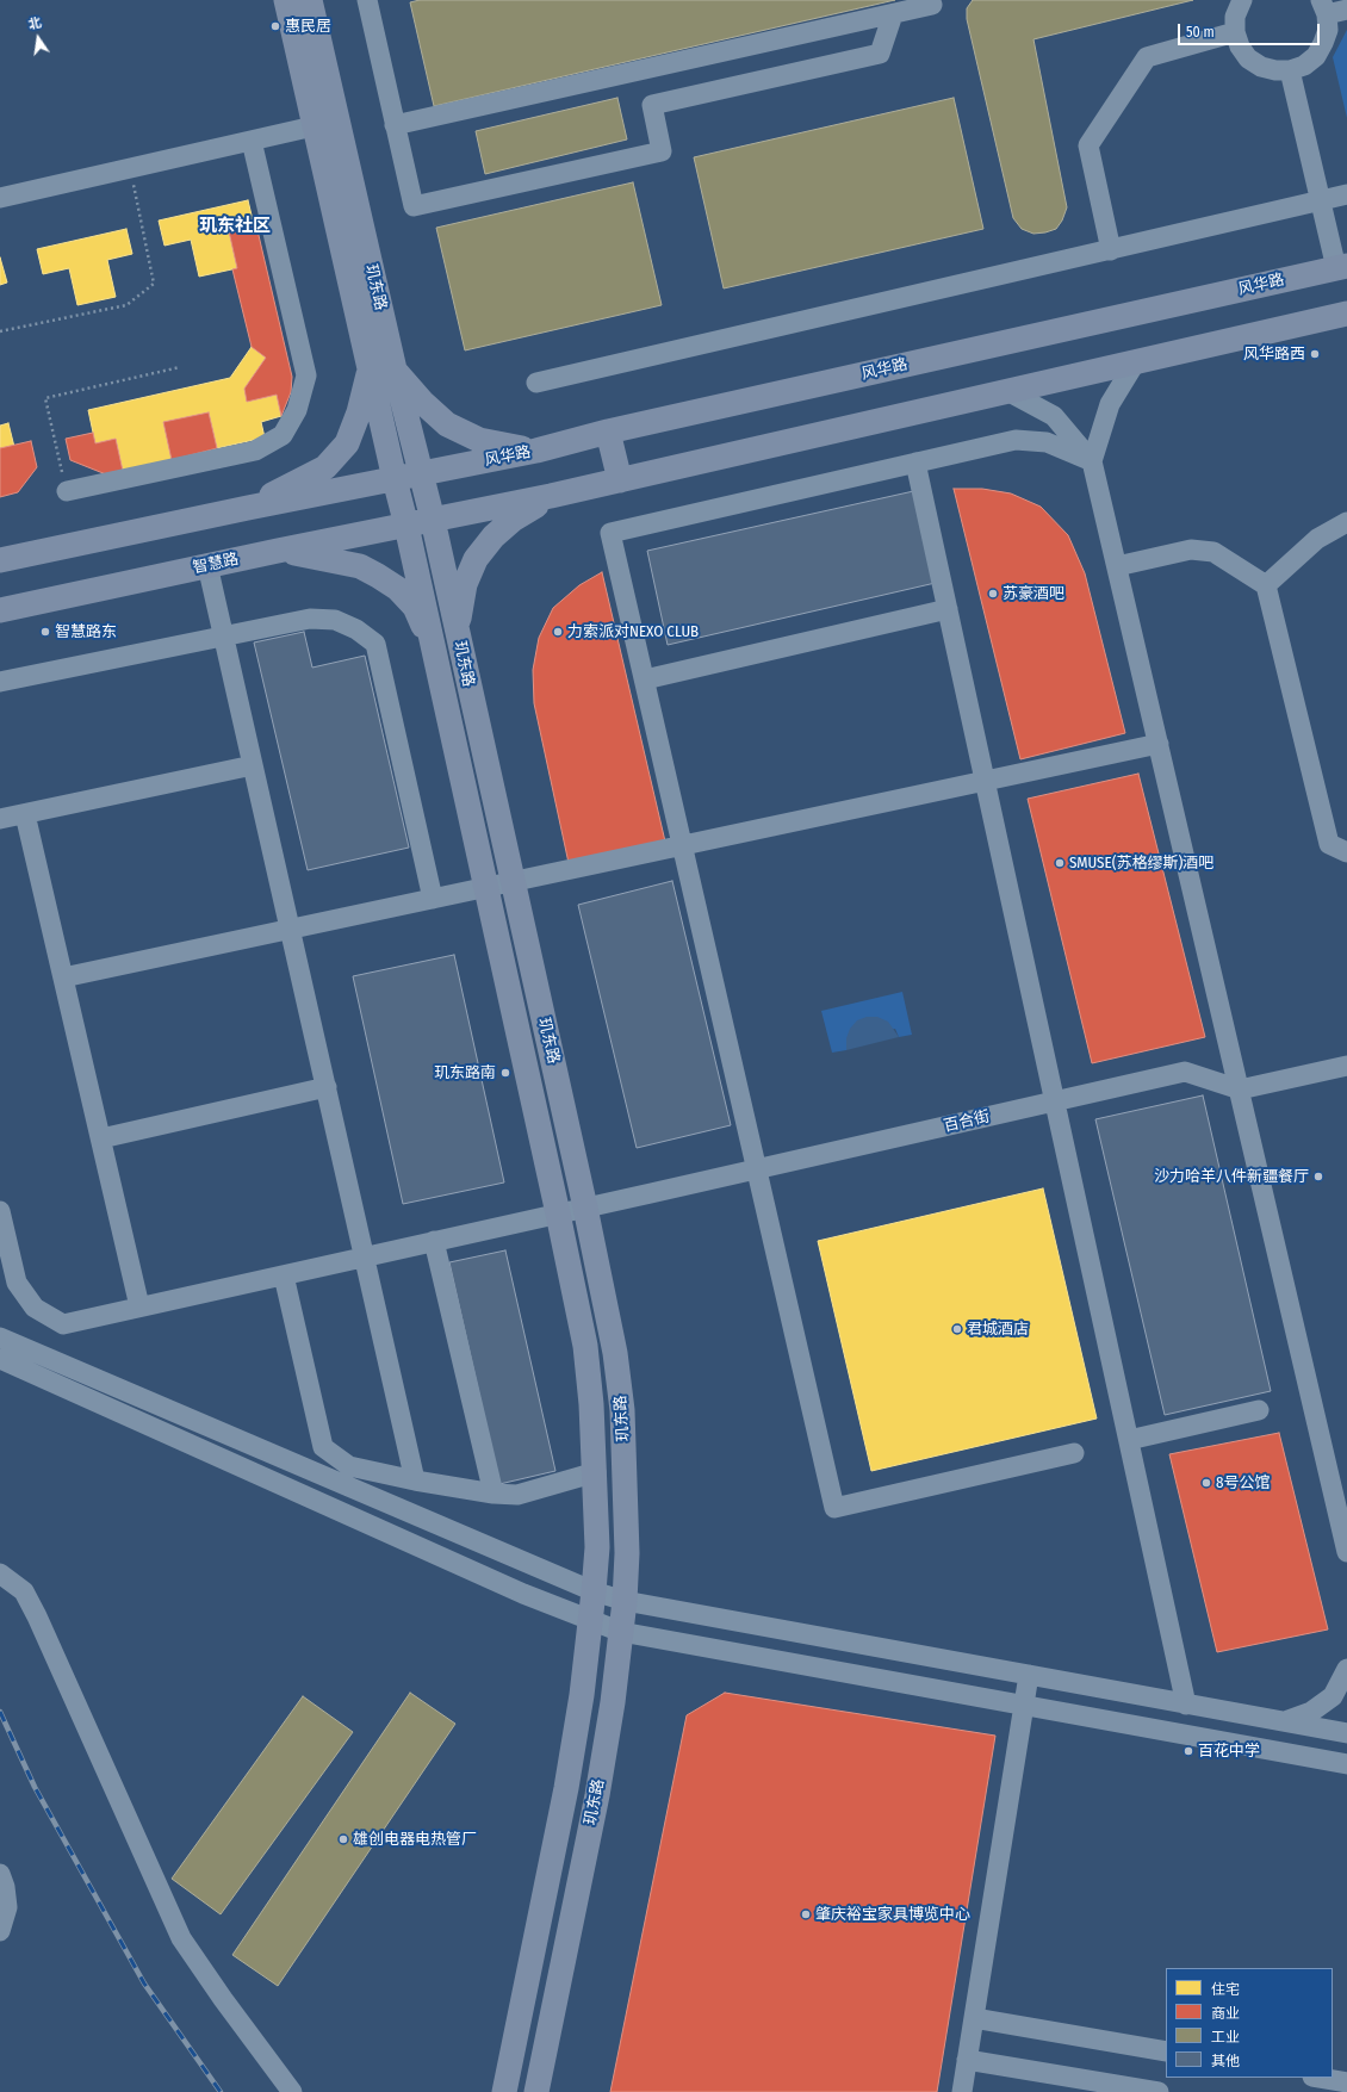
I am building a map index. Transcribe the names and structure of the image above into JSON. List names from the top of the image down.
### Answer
{
  "streets": {
    "main road": ["风华路", "玑东路", "智慧路"],
    "street": ["百合街"]
  },
  "crossings": [
    ["风华路", "玑东路"],
    ["玑东路", "智慧路"],
    ["玑东路", "百合街"]
  ],
  "districts": ["玑东社区"],
  "places": [
    "惠民居",
    "风华路西",
    "苏豪酒吧",
    "智慧路东",
    "力索派对NEXO CLUB",
    "SMUSE(苏格缪斯)酒吧",
    "玑东路南",
    "沙力哈羊八件新疆餐厅",
    "君城酒店",
    "8号公馆",
    "百花中学",
    "雄创电器电热管厂",
    "肇庆裕宝家具博览中心"
  ],
  "legend": [
    "住宅",
    "商业",
    "工业",
    "其他"
  ],
  "scale_bar": "50 m",
  "north": "top"
}
